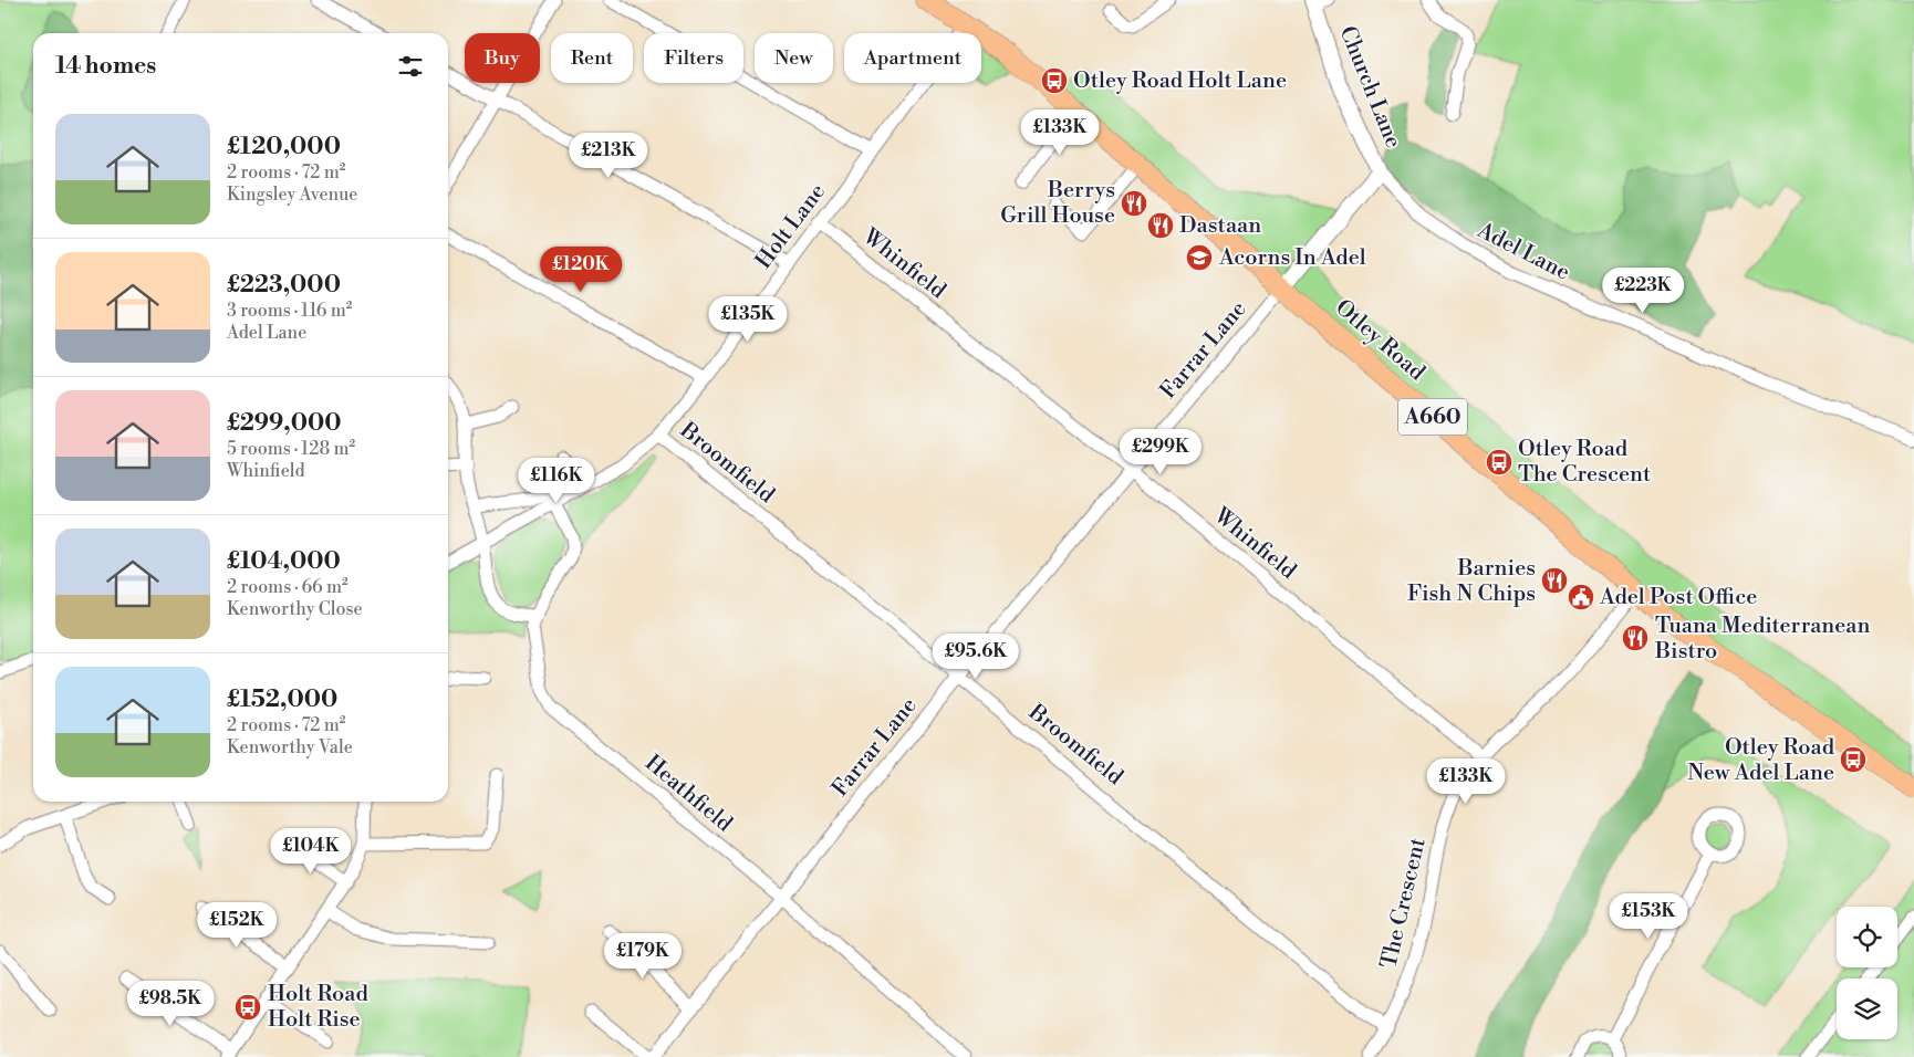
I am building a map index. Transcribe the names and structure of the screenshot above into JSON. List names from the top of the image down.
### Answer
{
  "streets": {
    "highway": ["Otley Road", "A660"],
    "street": [
      "Church Lane",
      "Holt Lane",
      "Adel Lane",
      "Whinfield",
      "Farrar Lane",
      "Broomfield",
      "Heathfield",
      "The Crescent"
    ]
  },
  "crossings": [
    ["Church Lane", "Adel Lane"],
    ["Church Lane", "Otley Road"],
    ["Church Lane", "Farrar Lane"],
    ["Holt Lane", "Whinfield"],
    ["Holt Lane", "Otley Road"],
    ["Holt Lane", "Broomfield"],
    ["Holt Lane", "Heathfield"],
    ["Whinfield", "Farrar Lane"],
    ["Whinfield", "The Crescent"],
    ["Otley Road", "Farrar Lane"],
    ["Otley Road", "The Crescent"],
    ["Farrar Lane", "Broomfield"],
    ["Farrar Lane", "Heathfield"],
    ["Broomfield", "The Crescent"]
  ],
  "places": {
    "bus stop": [
      "Otley Road Holt Lane",
      "Otley Road The Crescent",
      "Otley Road New Adel Lane",
      "Holt Road Holt Rise"
    ],
    "restaurant": [
      "Berrys Grill House",
      "Dastaan",
      "Barnies Fish N Chips",
      "Tuana Mediterranean Bistro"
    ],
    "school or university": ["Acorns In Adel"],
    "public building": ["Adel Post Office"]
  },
  "page": {
    "chip": [
      "Buy",
      "Rent",
      "Filters",
      "New",
      "Apartment"
    ],
    "heading": "14 homes",
    "list": [
      {
        "name": "£120,000",
        "note": "2 rooms · 72 m² · Kingsley Avenue"
      },
      {
        "name": "£223,000",
        "note": "3 rooms · 116 m² · Adel Lane"
      },
      {
        "name": "£299,000",
        "note": "5 rooms · 128 m² · Whinfield"
      },
      {
        "name": "£104,000",
        "note": "2 rooms · 66 m² · Kenworthy Close"
      },
      {
        "name": "£152,000",
        "note": "2 rooms · 72 m² · Kenworthy Vale"
      }
    ],
    "price": [
      "£133K",
      "£213K",
      "£120K",
      "£223K",
      "£135K",
      "£299K",
      "£116K",
      "£95.6K",
      "£133K",
      "£104K",
      "£153K",
      "£152K",
      "£179K",
      "£98.5K"
    ]
  }
}
